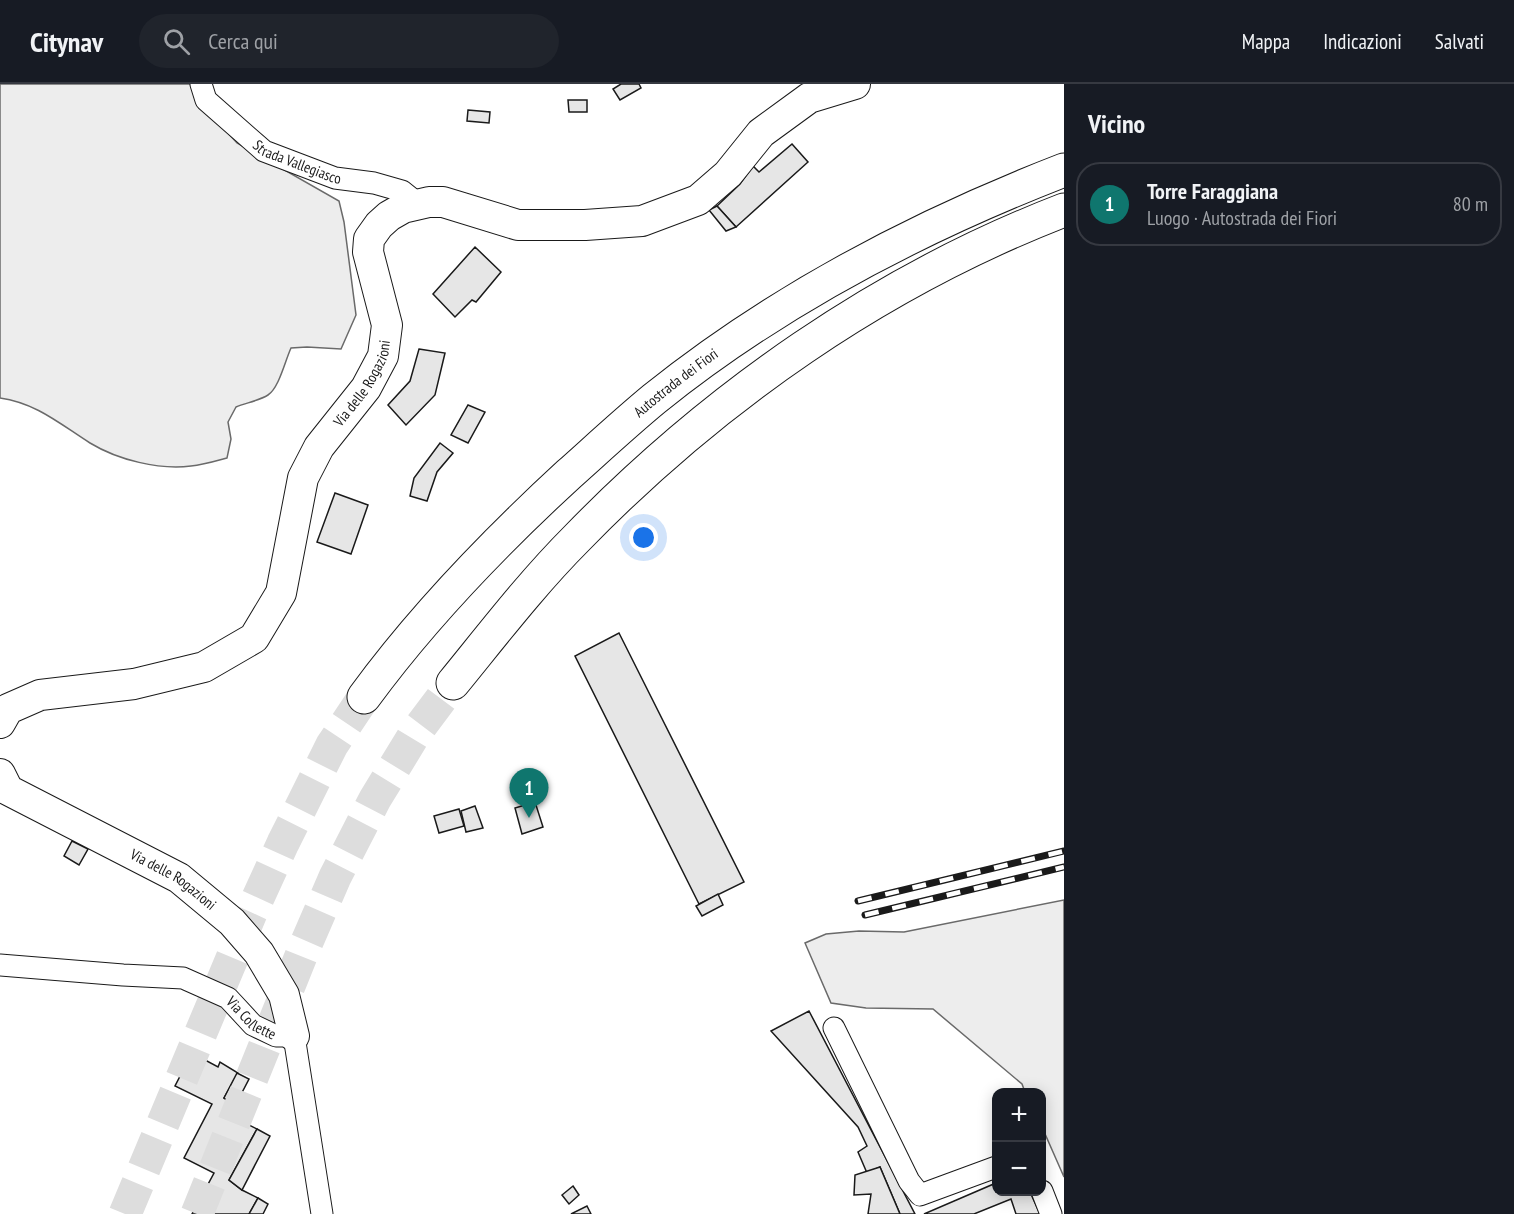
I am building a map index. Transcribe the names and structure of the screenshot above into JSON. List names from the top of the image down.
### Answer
{
  "streets": {
    "highway": ["Autostrada dei Fiori"],
    "street": ["Strada Vallegiasco", "Via delle Rogazioni", "Via Collette"]
  },
  "crossings": [
    ["Strada Vallegiasco", "Via delle Rogazioni"],
    ["Via delle Rogazioni", "Via Collette"]
  ],
  "page": {
    "header": "Citynav",
    "search": "Cerca qui",
    "nav": ["Mappa", "Indicazioni", "Salvati"],
    "heading": "Vicino",
    "list": [
      {
        "mark": "1",
        "name": "Torre Faraggiana",
        "note": "Luogo · Autostrada dei Fiori",
        "value": "80 m"
      }
    ],
    "pins": "1",
    "map_buttons": ["+", "−"]
  }
}
